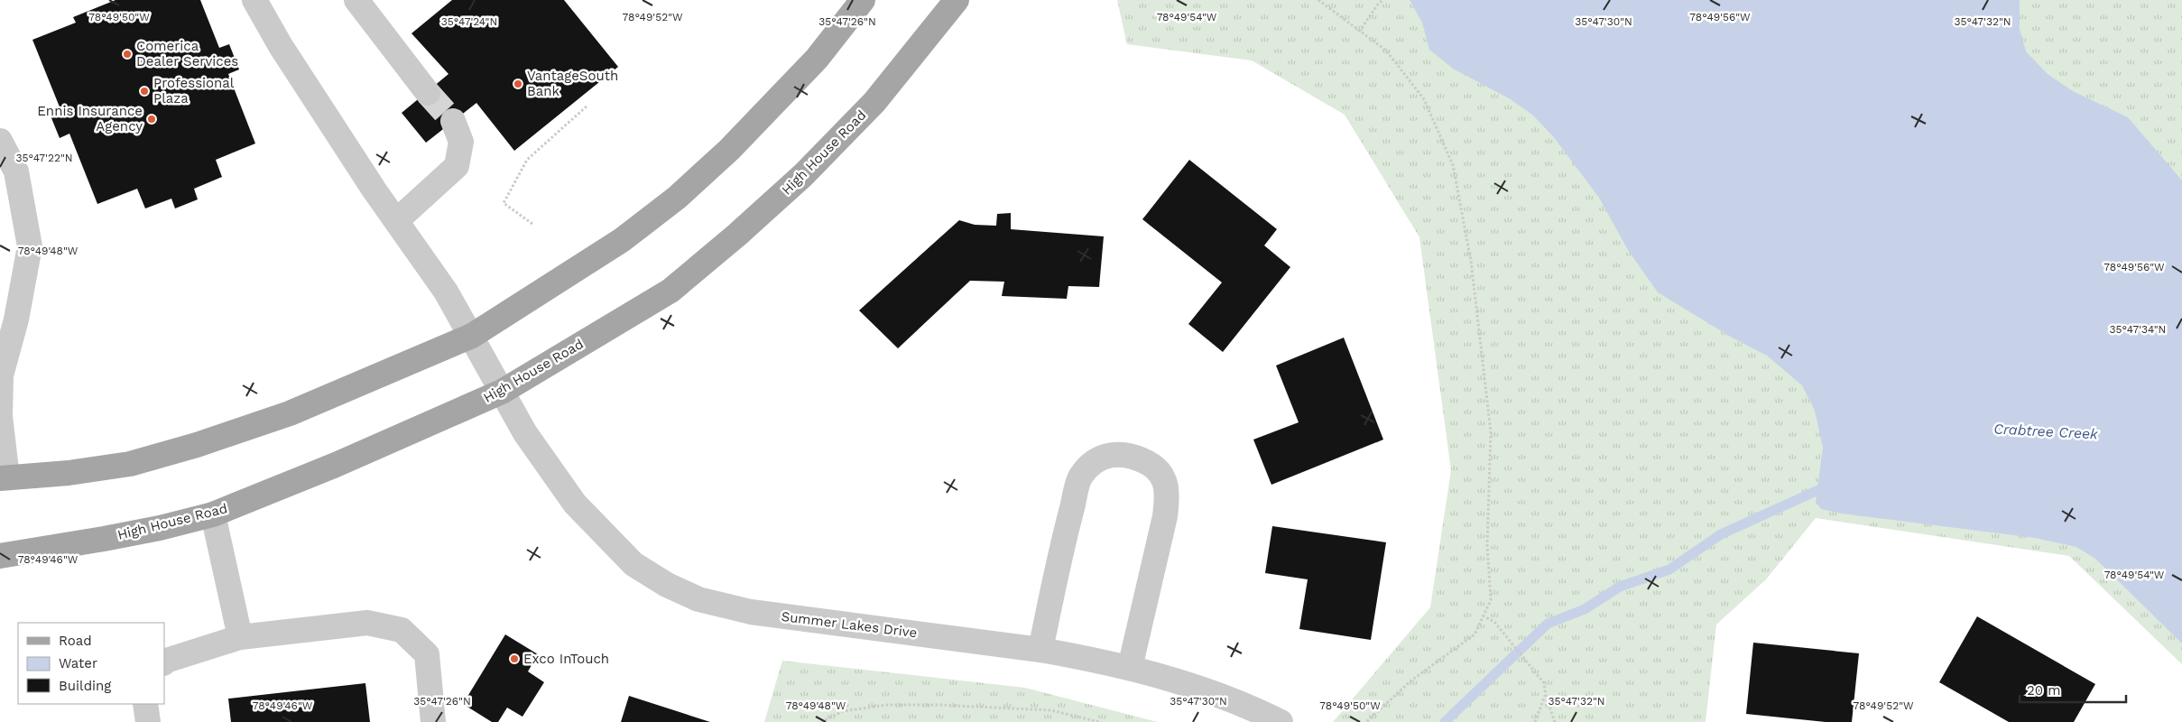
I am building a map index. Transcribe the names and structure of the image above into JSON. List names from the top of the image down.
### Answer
{
  "streets": {
    "main road": ["High House Road"],
    "street": ["Summer Lakes Drive"]
  },
  "crossings": [
    ["High House Road", "Summer Lakes Drive"]
  ],
  "water": ["Crabtree Creek"],
  "places": [
    "Comerica Dealer Services",
    "VantageSouth Bank",
    "Professional Plaza",
    "Ennis Insurance Agency",
    "Exco InTouch"
  ],
  "legend": ["Road", "Water", "Building"],
  "scale_bar": "20 m",
  "coordinates": [
    "78°49'50\"W",
    "78°49'52\"W",
    "78°49'56\"W",
    "78°49'54\"W",
    "35°47'24\"N",
    "35°47'26\"N",
    "35°47'30\"N",
    "35°47'32\"N",
    "35°47'22\"N",
    "78°49'48\"W",
    "35°47'34\"N",
    "78°49'46\"W"
  ]
}
